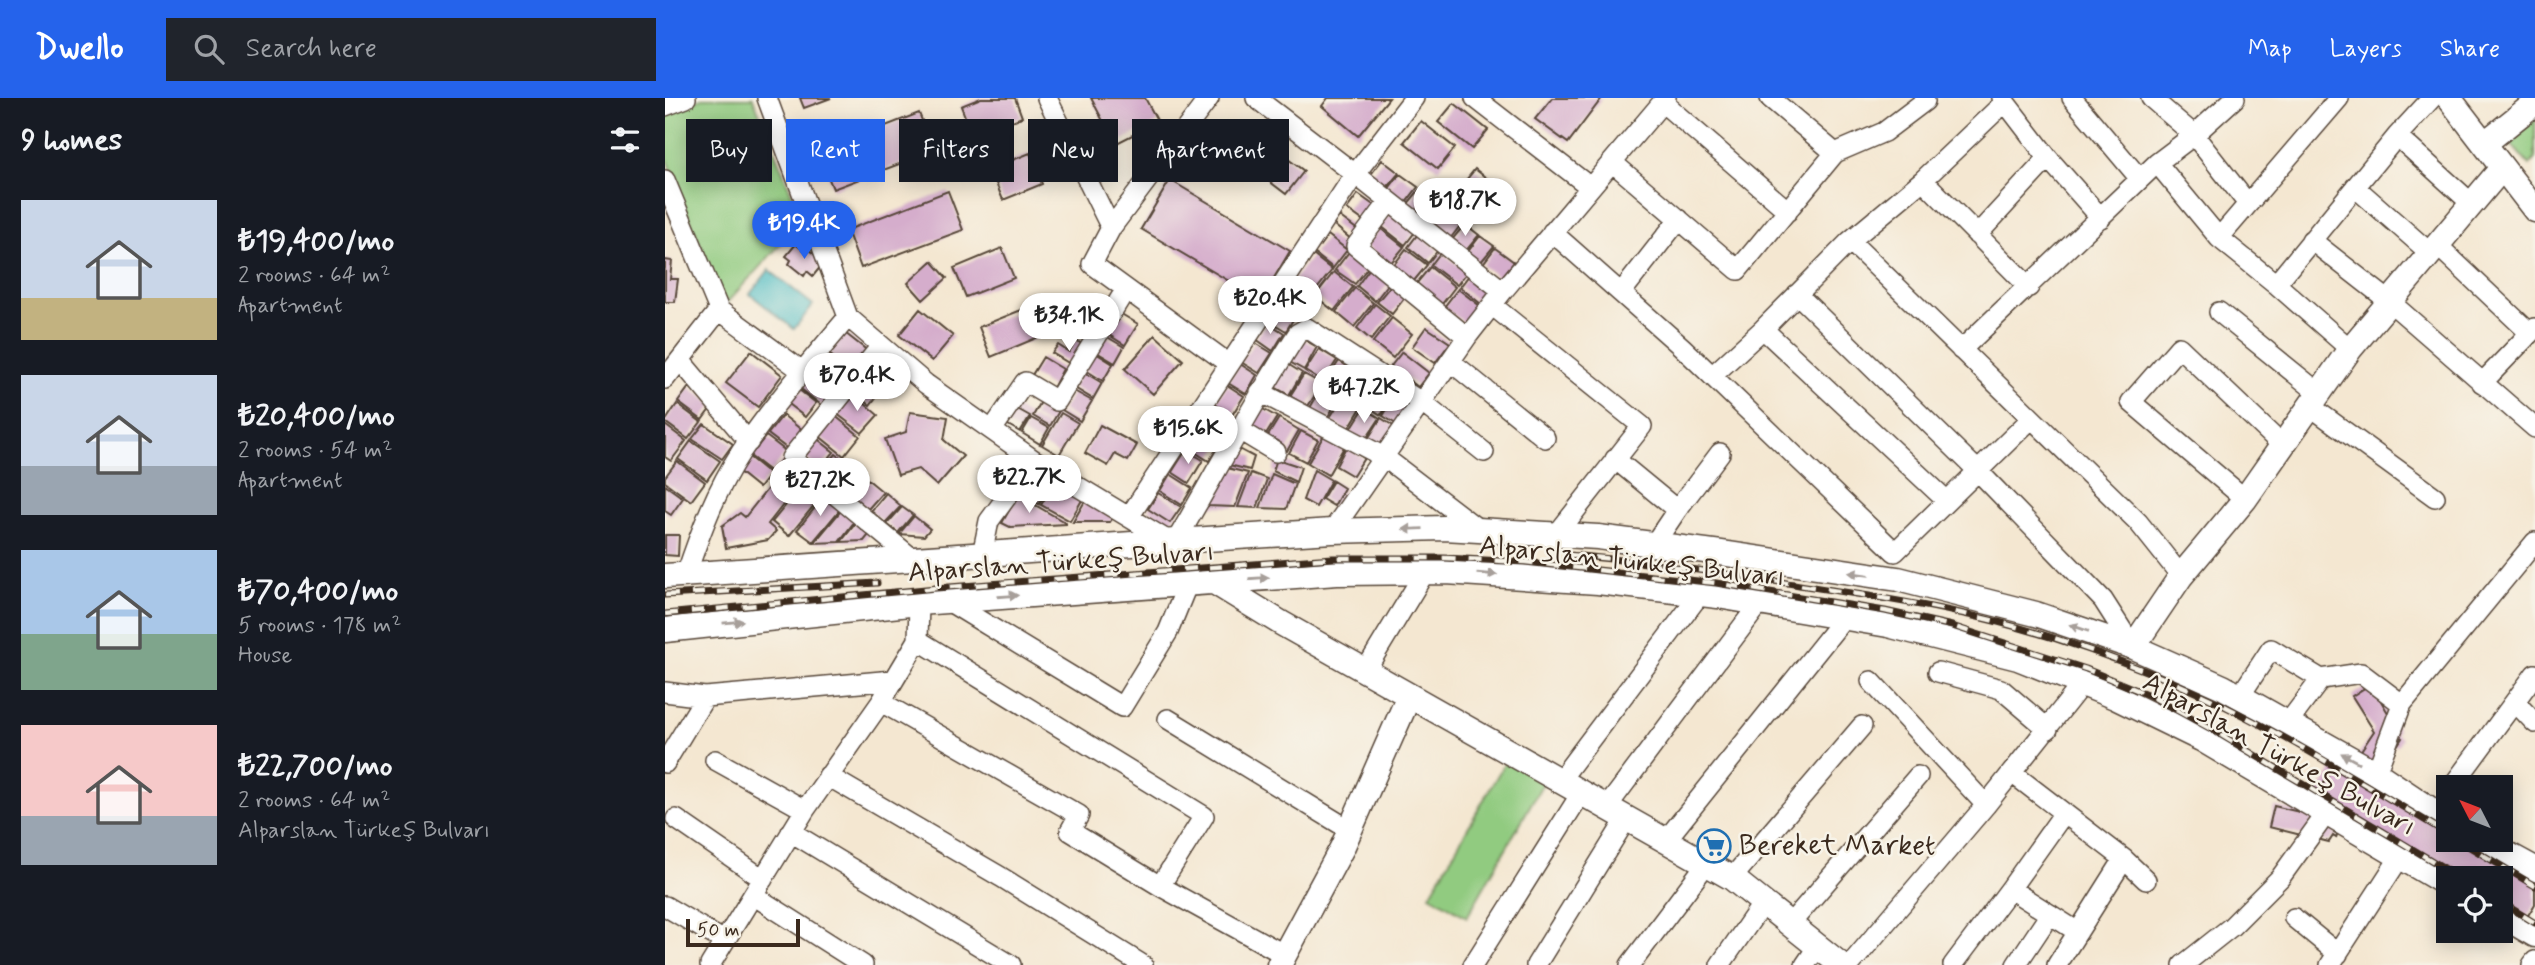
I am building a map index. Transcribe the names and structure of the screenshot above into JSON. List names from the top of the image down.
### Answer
{
  "streets": {
    "main road": ["Alparslan Türkeş Bulvarı"]
  },
  "places": {
    "supermarket": ["Bereket Market"]
  },
  "scale_bar": "50 m",
  "north": "top left",
  "page": {
    "header": "Dwello",
    "search": "Search here",
    "nav": ["Map", "Layers", "Share"],
    "heading": "9 homes",
    "chip": [
      "Buy",
      "Rent",
      "Filters",
      "New",
      "Apartment"
    ],
    "price": [
      "₺18.7K",
      "₺19.4K",
      "₺20.4K",
      "₺34.1K",
      "₺70.4K",
      "₺47.2K",
      "₺15.6K",
      "₺22.7K",
      "₺27.2K"
    ],
    "list": [
      {
        "name": "₺19,400/mo",
        "note": "2 rooms · 64 m² · Apartment"
      },
      {
        "name": "₺20,400/mo",
        "note": "2 rooms · 54 m² · Apartment"
      },
      {
        "name": "₺70,400/mo",
        "note": "5 rooms · 178 m² · House"
      },
      {
        "name": "₺22,700/mo",
        "note": "2 rooms · 64 m² · Alparslan Türkeş Bulvarı"
      }
    ],
    "scale": "50 m"
  }
}
